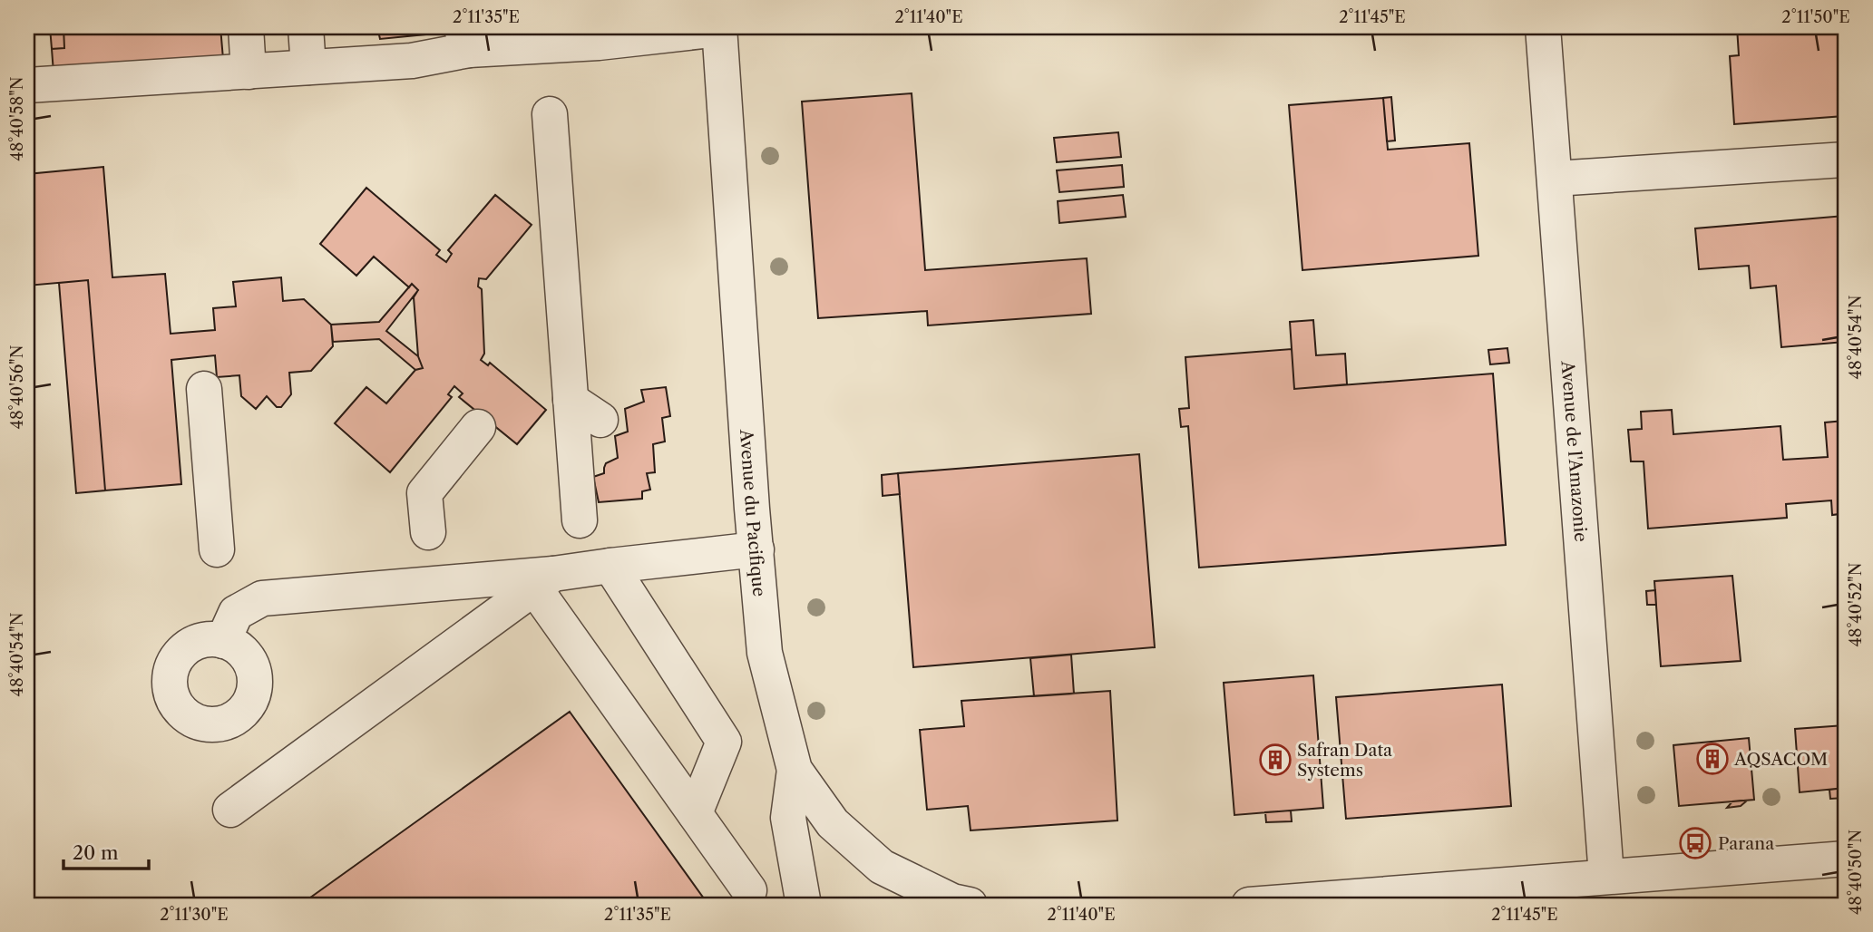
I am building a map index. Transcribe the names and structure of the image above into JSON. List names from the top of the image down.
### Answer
{
  "streets": {
    "street": ["Avenue de l'Amazonie", "Avenue du Pacifique"]
  },
  "places": {
    "building": ["AQSACOM", "Safran Data Systems"],
    "bus stop": ["Parana"]
  },
  "scale_bar": "20 m",
  "coordinates": [
    "2°11'35\"E",
    "2°11'40\"E",
    "2°11'45\"E",
    "2°11'50\"E",
    "48°40'58\"N",
    "48°40'54\"N",
    "48°40'56\"N",
    "48°40'52\"N",
    "48°40'50\"N",
    "2°11'30\"E"
  ]
}
